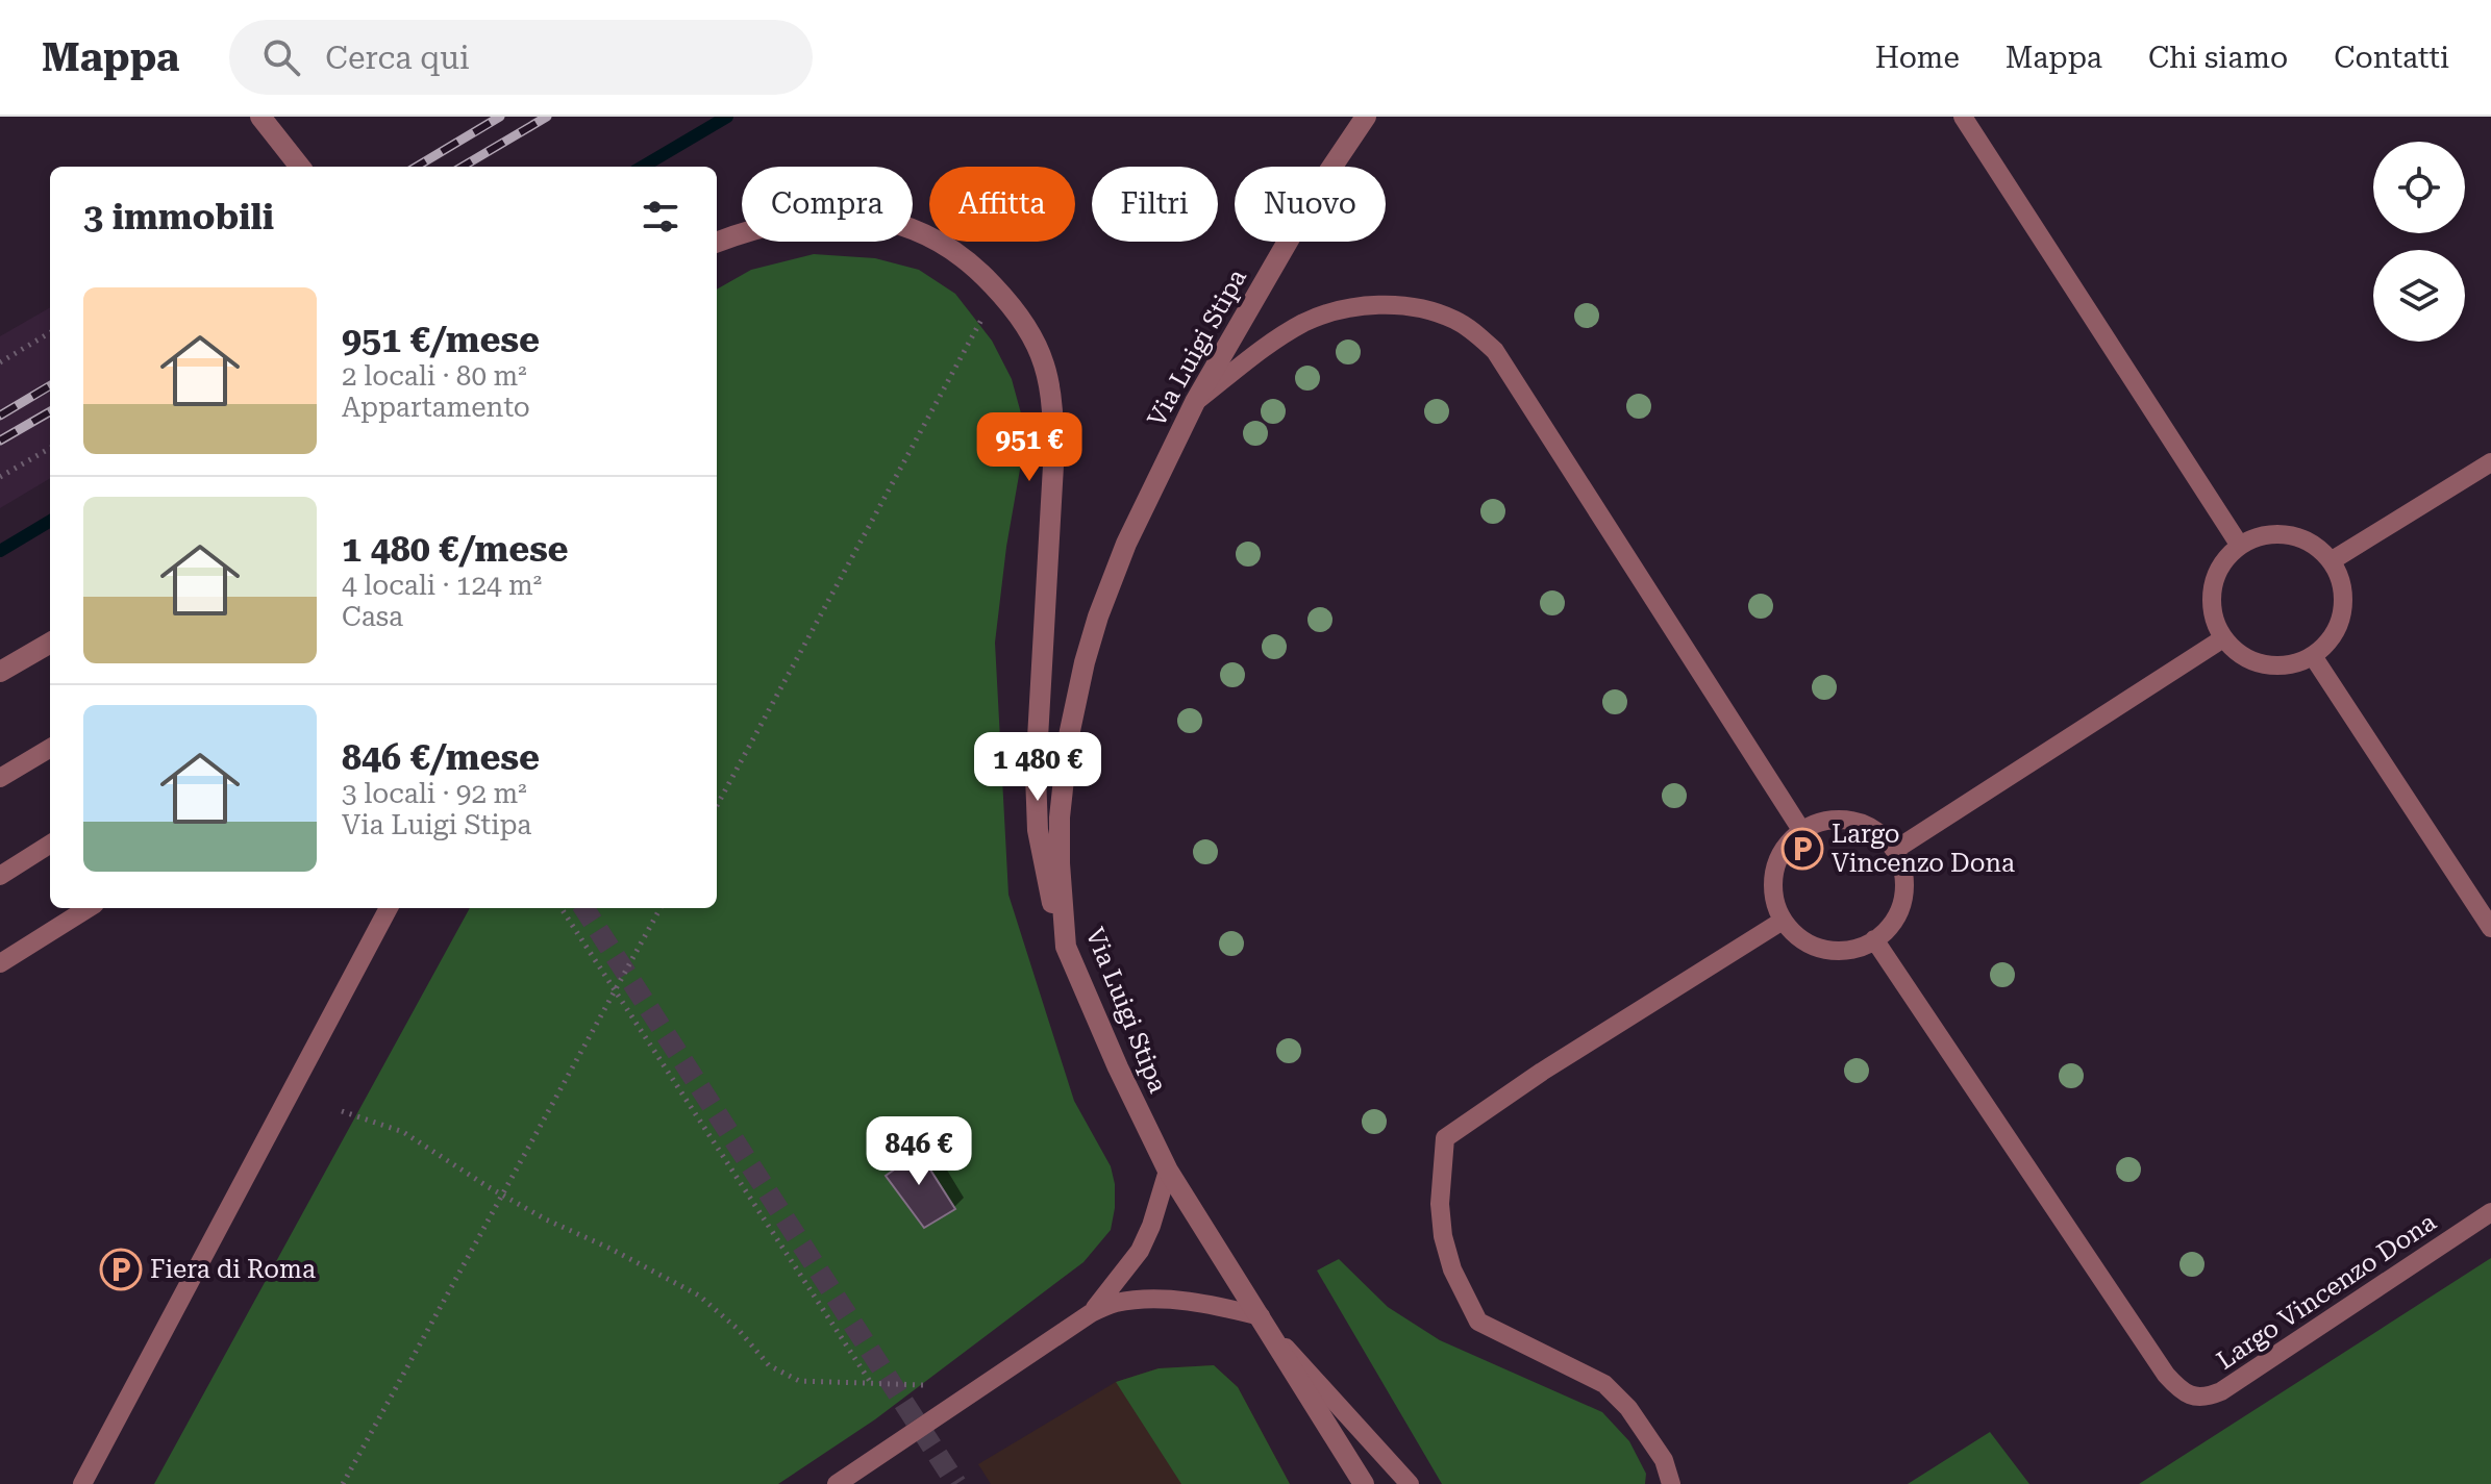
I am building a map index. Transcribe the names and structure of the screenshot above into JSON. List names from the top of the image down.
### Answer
{
  "streets": {
    "street": ["Via Luigi Stipa"],
    "lane": ["Largo Vincenzo Dona"]
  },
  "places": {
    "parking": ["Largo Vincenzo Dona", "Fiera di Roma"]
  },
  "page": {
    "header": "Mappa",
    "search": "Cerca qui",
    "nav": [
      "Home",
      "Mappa",
      "Chi siamo",
      "Contatti"
    ],
    "chip": [
      "Compra",
      "Affitta",
      "Filtri",
      "Nuovo"
    ],
    "heading": "3 immobili",
    "list": [
      {
        "name": "951 €/mese",
        "note": "2 locali · 80 m² · Appartamento"
      },
      {
        "name": "1 480 €/mese",
        "note": "4 locali · 124 m² · Casa"
      },
      {
        "name": "846 €/mese",
        "note": "3 locali · 92 m² · Via Luigi Stipa"
      }
    ],
    "price": ["951 €", "1 480 €", "846 €"]
  }
}
